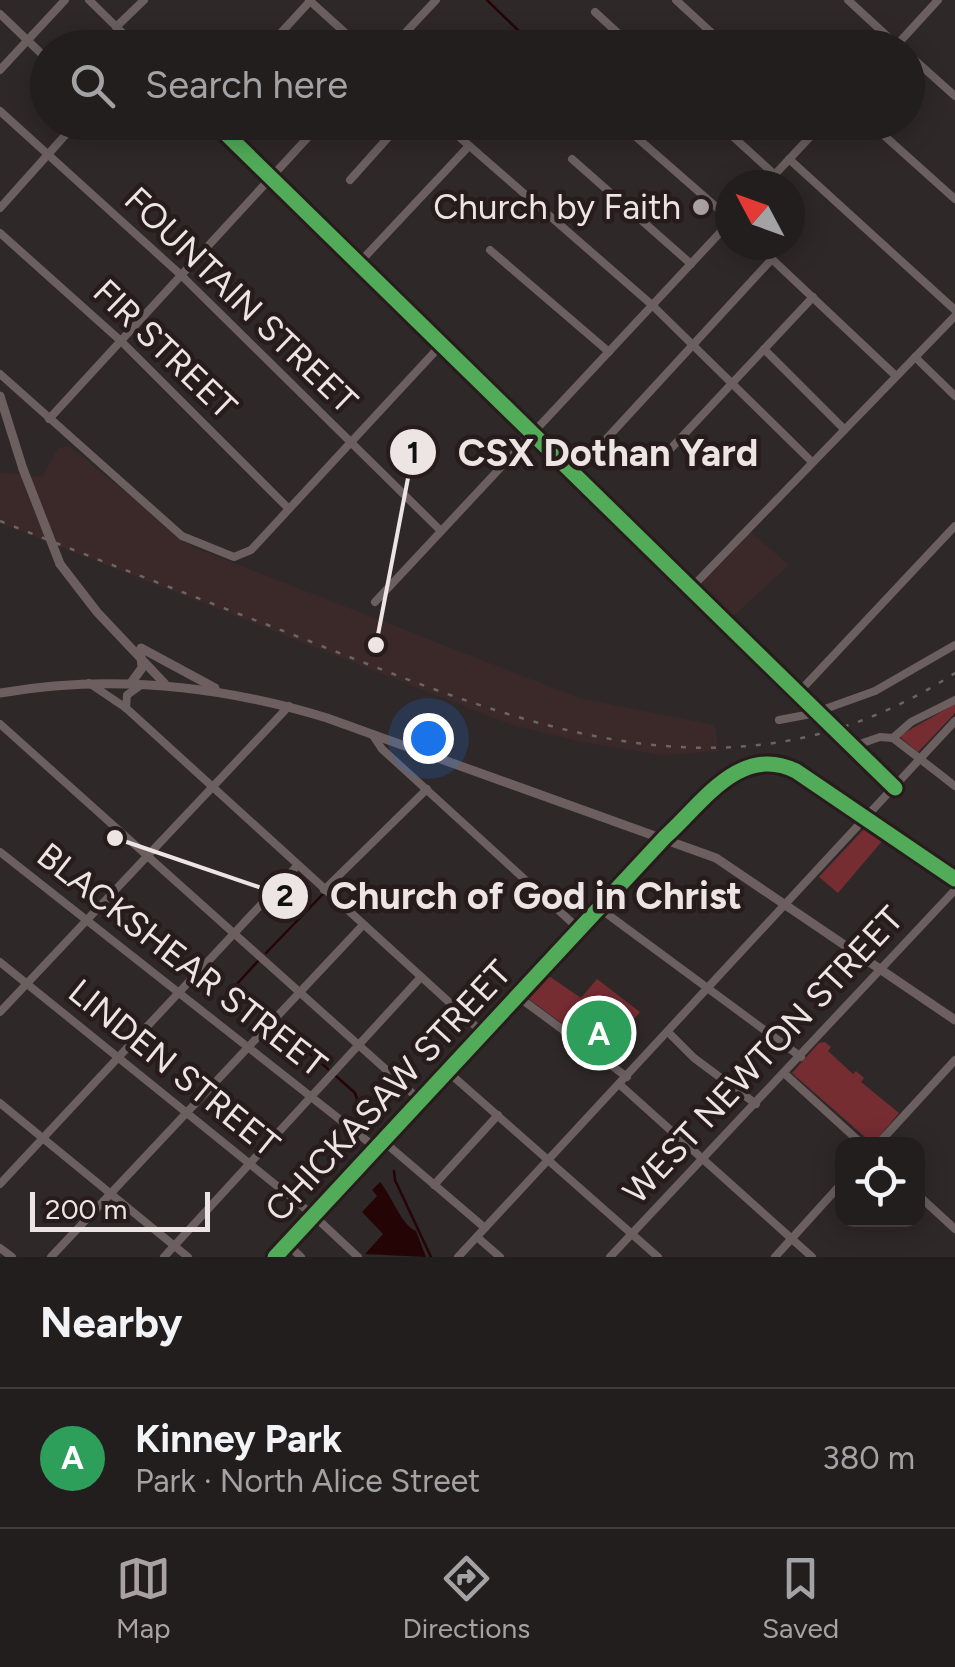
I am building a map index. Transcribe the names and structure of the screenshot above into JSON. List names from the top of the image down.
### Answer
{
  "streets": {
    "street": [
      "FOUNTAIN STREET",
      "FIR STREET",
      "BLACKSHEAR STREET",
      "WEST NEWTON STREET",
      "LINDEN STREET",
      "CHICKASAW STREET"
    ]
  },
  "crossings": [
    ["BLACKSHEAR STREET", "CHICKASAW STREET"],
    ["LINDEN STREET", "CHICKASAW STREET"]
  ],
  "places": ["Church by Faith", "CSX Dothan Yard", "Church of God in Christ"],
  "scale_bar": "200 m",
  "north": "top left",
  "page": {
    "search": "Search here",
    "pins": "A",
    "scale": "200 m",
    "heading": "Nearby",
    "list": [
      {
        "mark": "A",
        "name": "Kinney Park",
        "note": "Park · North Alice Street",
        "value": "380 m"
      }
    ],
    "nav": ["Map", "Directions", "Saved"]
  }
}
